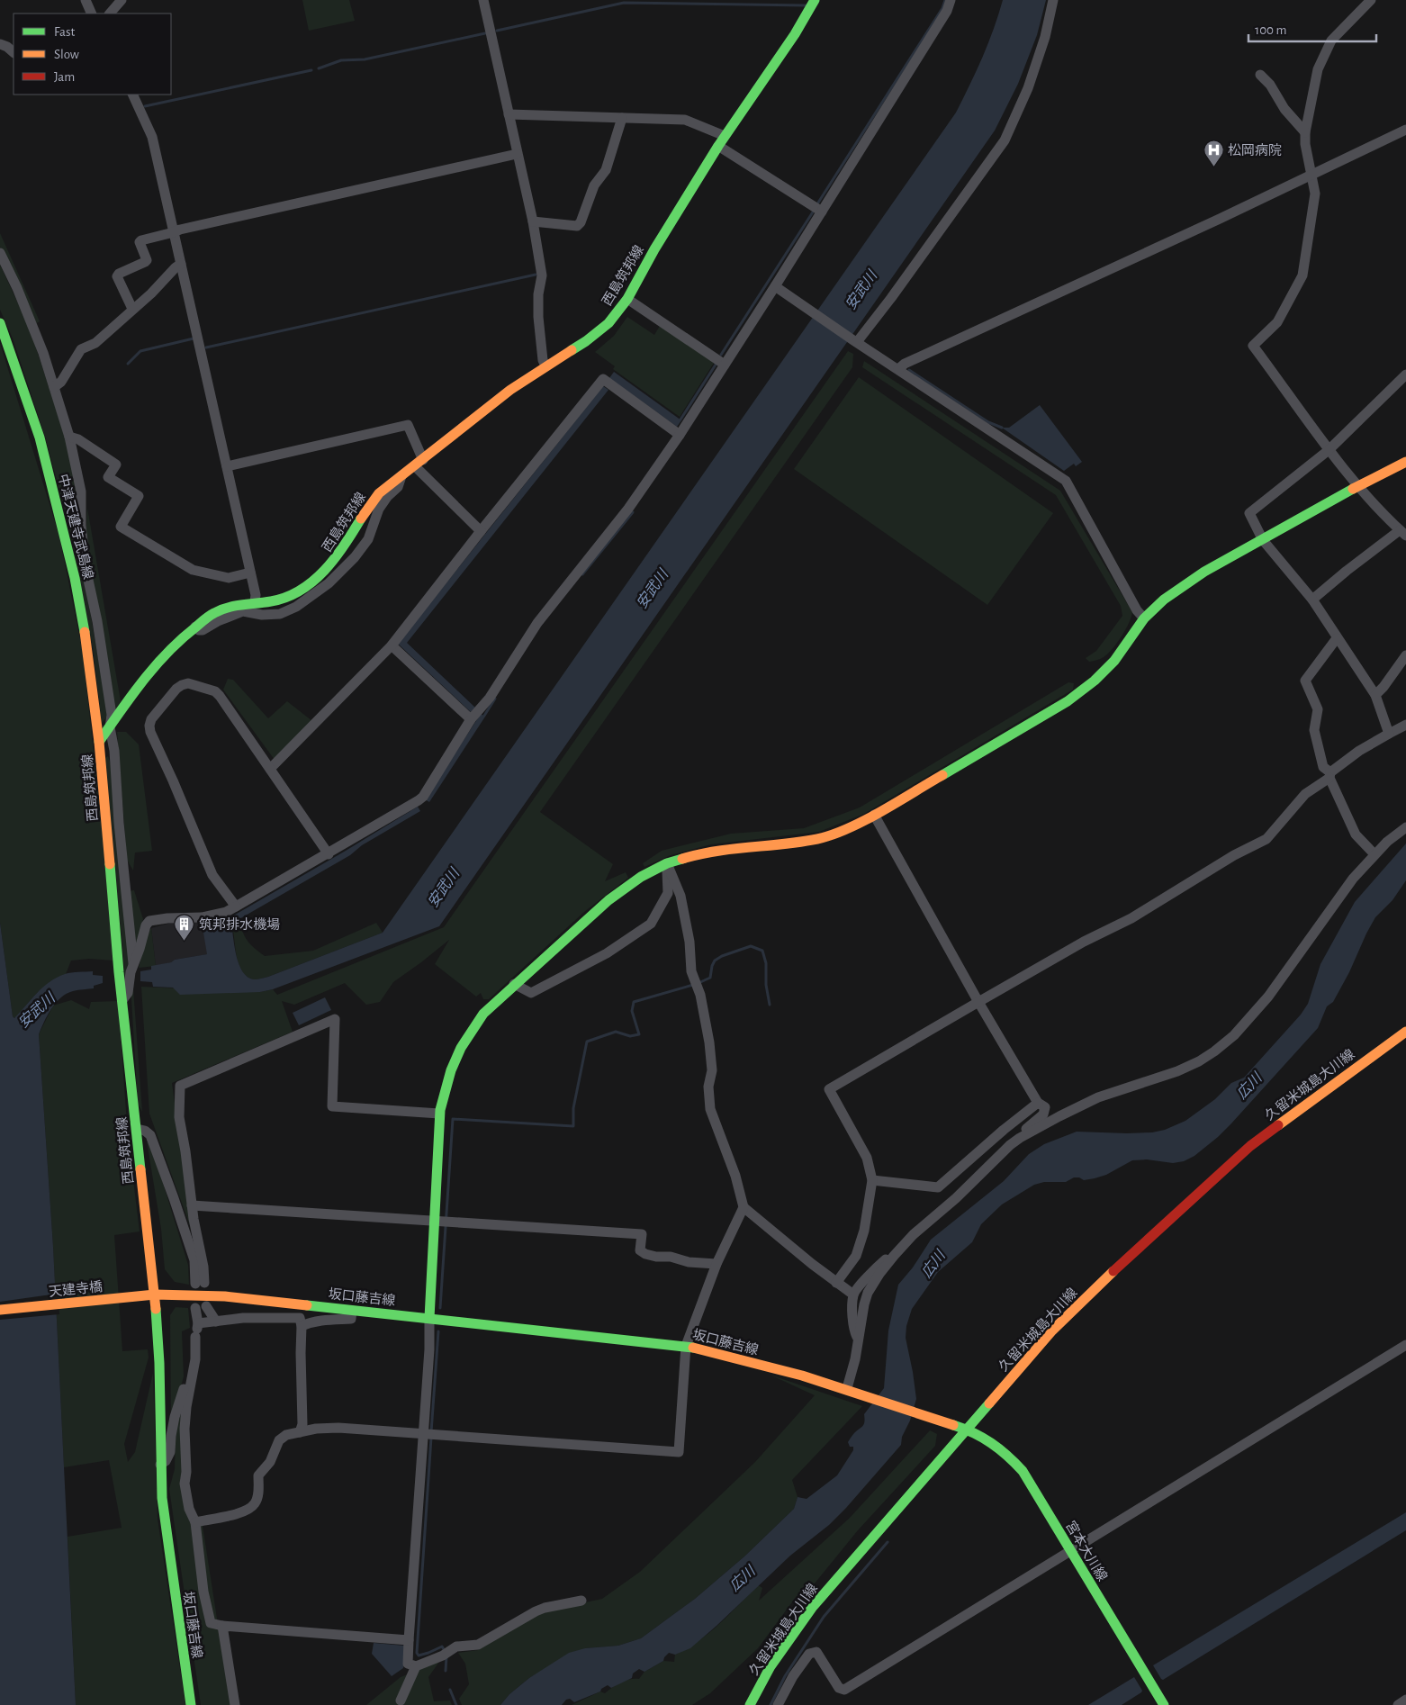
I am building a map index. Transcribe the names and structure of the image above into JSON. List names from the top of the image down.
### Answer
{
  "streets": {
    "main road": [
      "西島筑邦線",
      "中津天建寺武島線",
      "久留米城島大川線",
      "天建寺橋",
      "坂口藤吉線",
      "宮本大川線"
    ]
  },
  "crossings": [
    ["西島筑邦線", "中津天建寺武島線"],
    ["西島筑邦線", "天建寺橋"],
    ["西島筑邦線", "坂口藤吉線"],
    ["久留米城島大川線", "坂口藤吉線"],
    ["久留米城島大川線", "宮本大川線"],
    ["天建寺橋", "坂口藤吉線"],
    ["坂口藤吉線", "宮本大川線"]
  ],
  "water": ["安武川", "広川"],
  "places": {
    "hospital": ["松岡病院"],
    "building": ["筑邦排水機場"]
  },
  "legend": ["Fast", "Slow", "Jam"],
  "scale_bar": "100 m"
}
